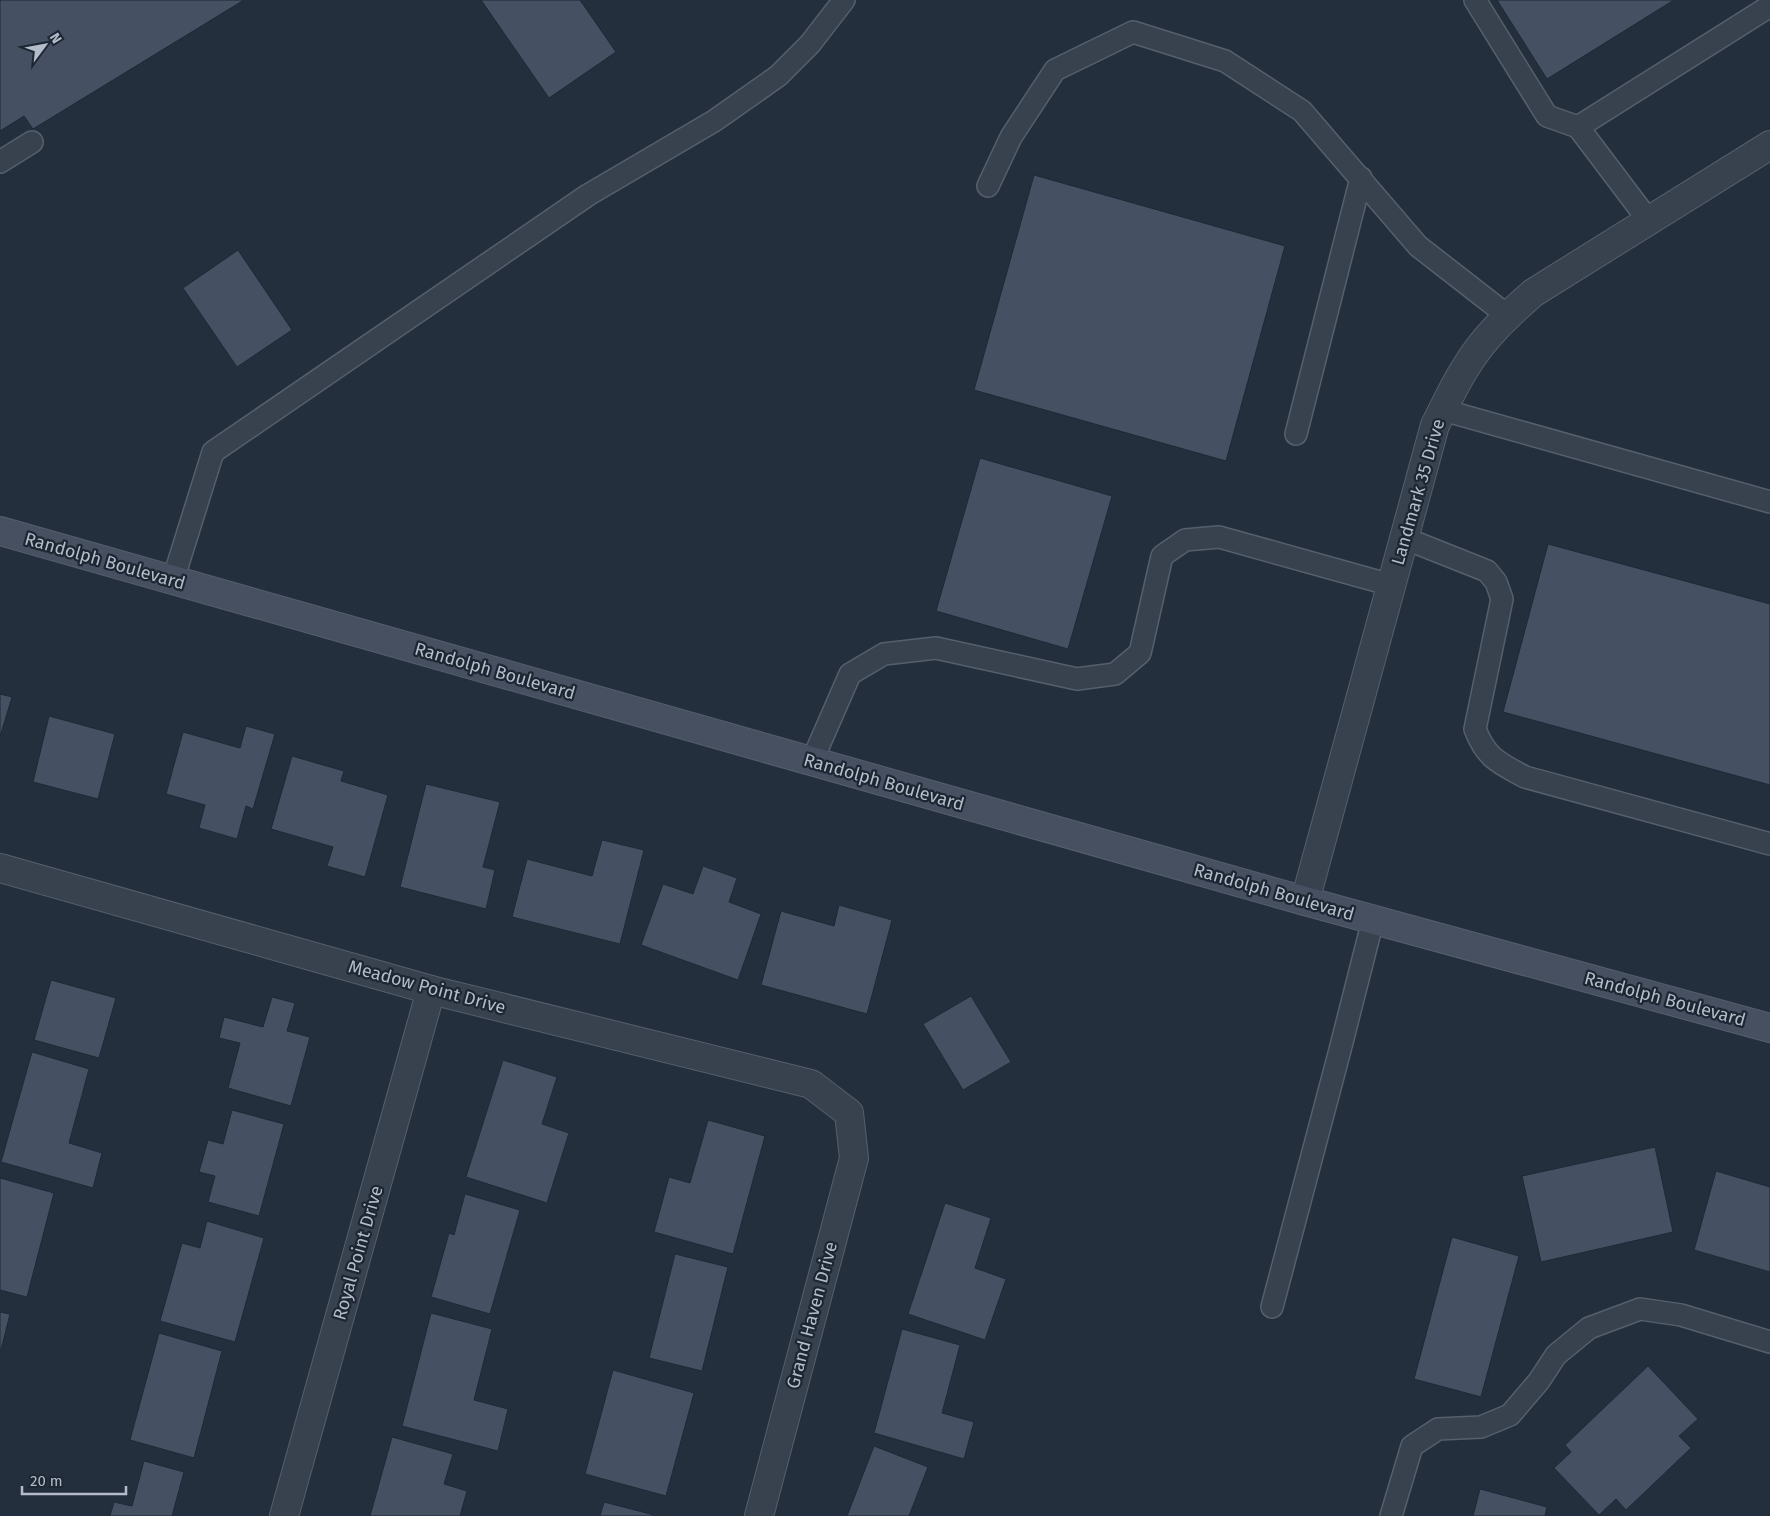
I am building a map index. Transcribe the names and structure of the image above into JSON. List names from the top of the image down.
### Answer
{
  "streets": {
    "main road": ["Randolph Boulevard"],
    "street": [
      "Landmark 35 Drive",
      "Meadow Point Drive",
      "Royal Point Drive",
      "Grand Haven Drive"
    ]
  },
  "crossings": [
    ["Landmark 35 Drive", "Randolph Boulevard"],
    ["Meadow Point Drive", "Royal Point Drive"],
    ["Meadow Point Drive", "Grand Haven Drive"]
  ],
  "scale_bar": "20 m",
  "north": "top right"
}
